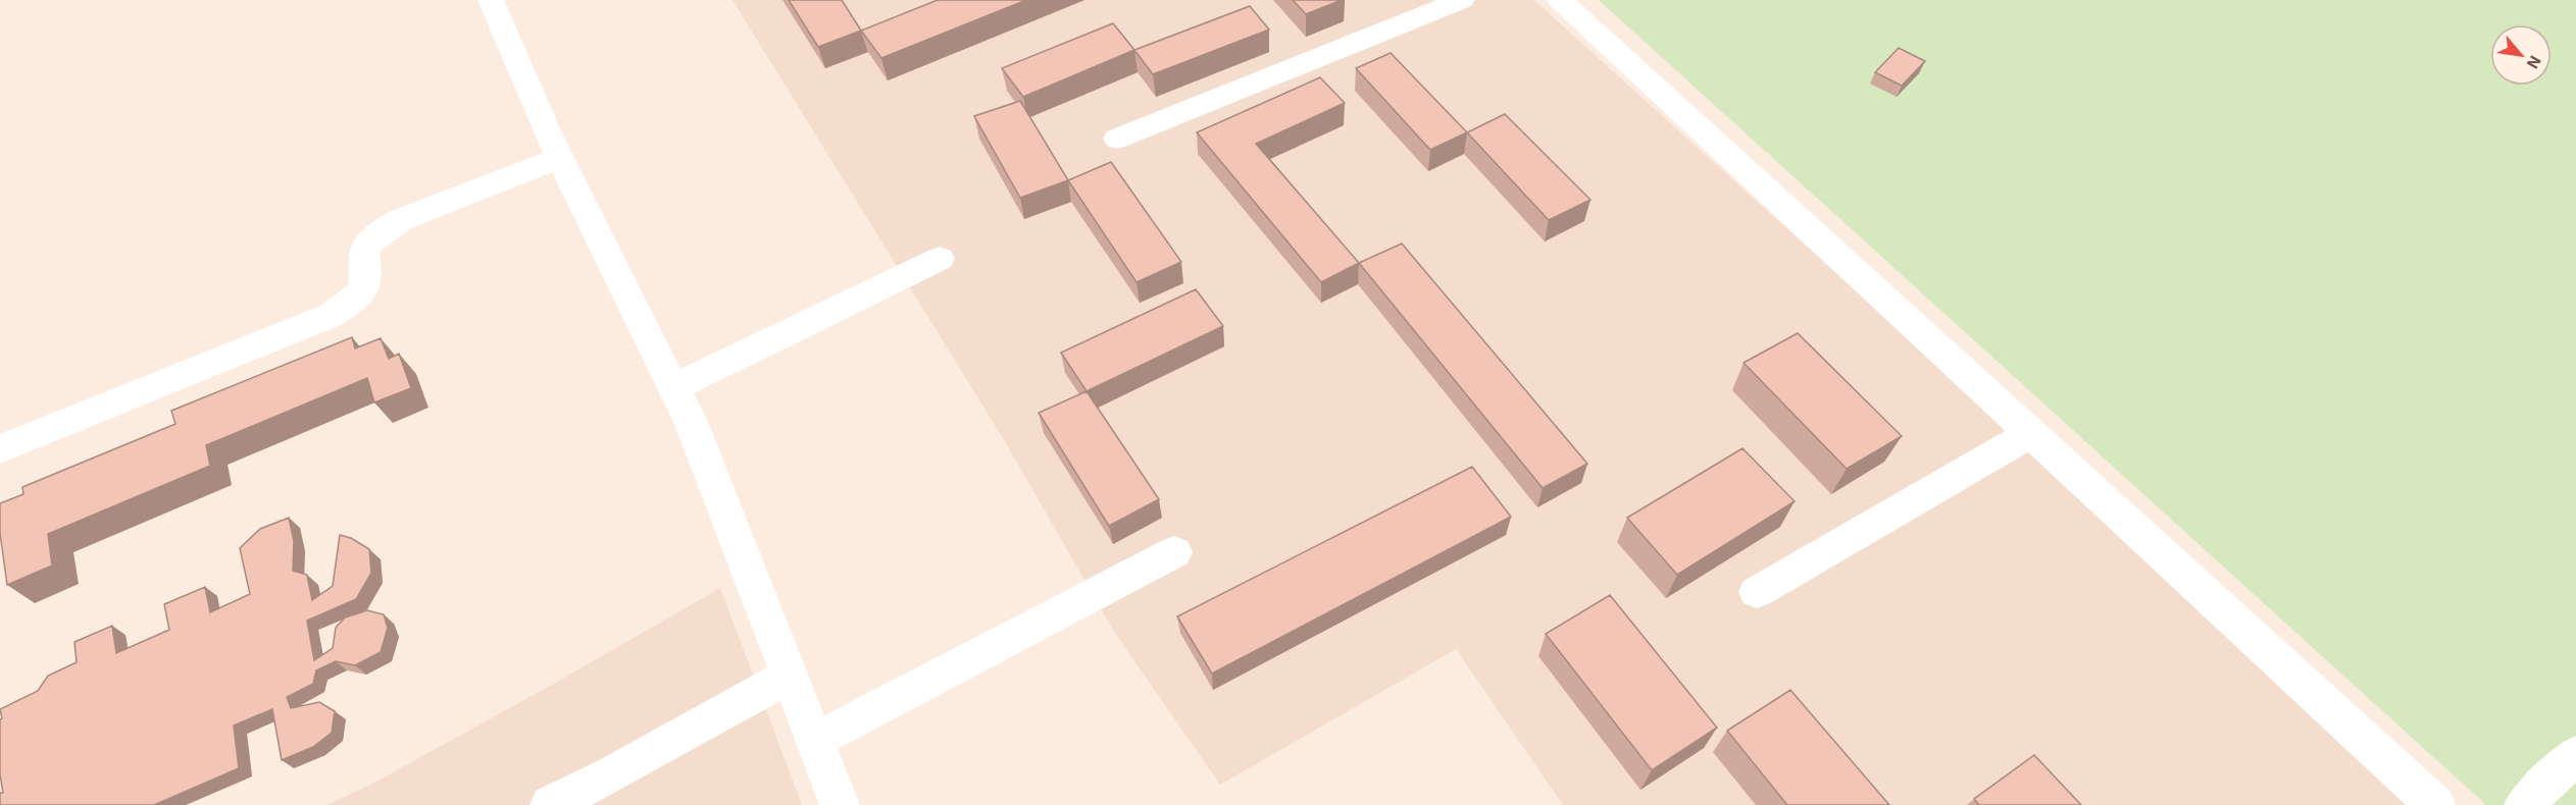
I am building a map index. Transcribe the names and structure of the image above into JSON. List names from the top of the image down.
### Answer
{
  "north": "bottom right"
}
